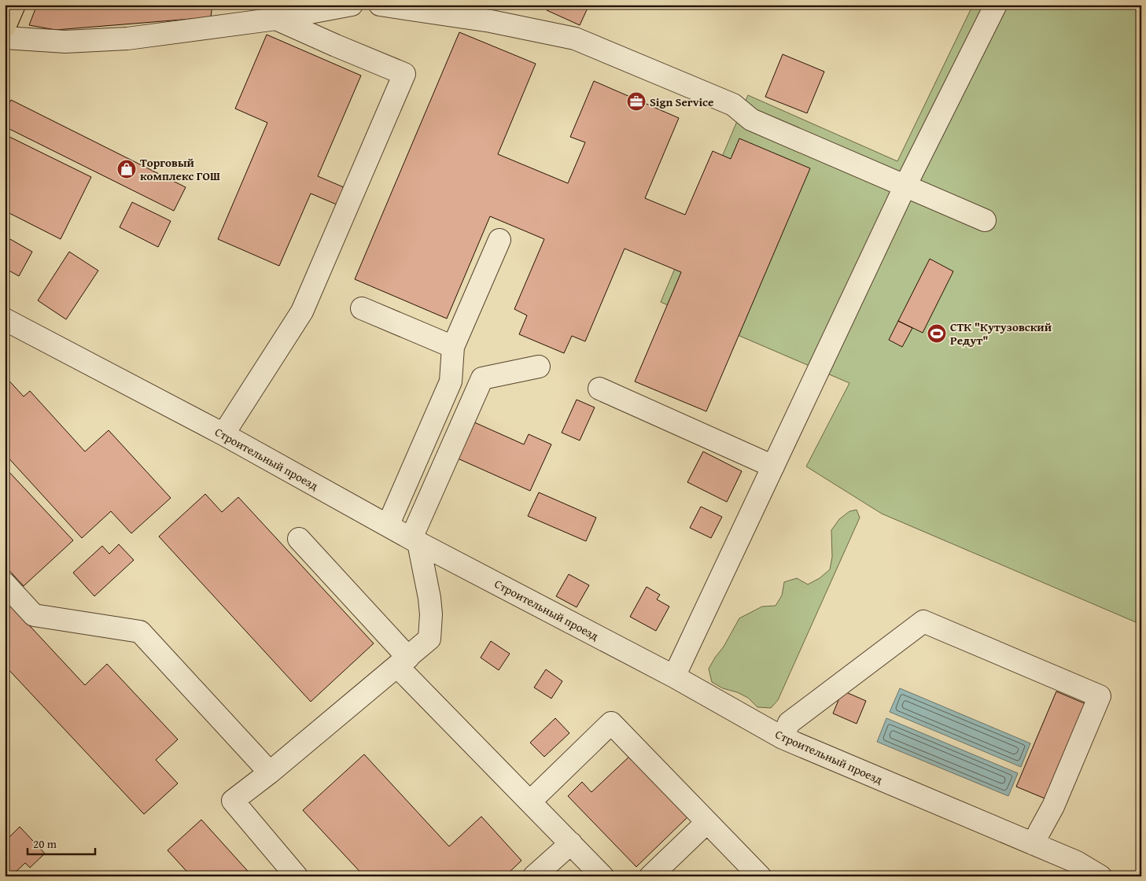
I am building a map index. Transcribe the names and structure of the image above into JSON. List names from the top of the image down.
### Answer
{
  "streets": {
    "street": ["Строительный проезд"]
  },
  "places": {
    "office": ["Sign Service"],
    "shop": ["Торговый комплекс ГОШ"],
    "sports": ["СТК \"Кутузовский Редут\""]
  },
  "scale_bar": "20 m"
}
